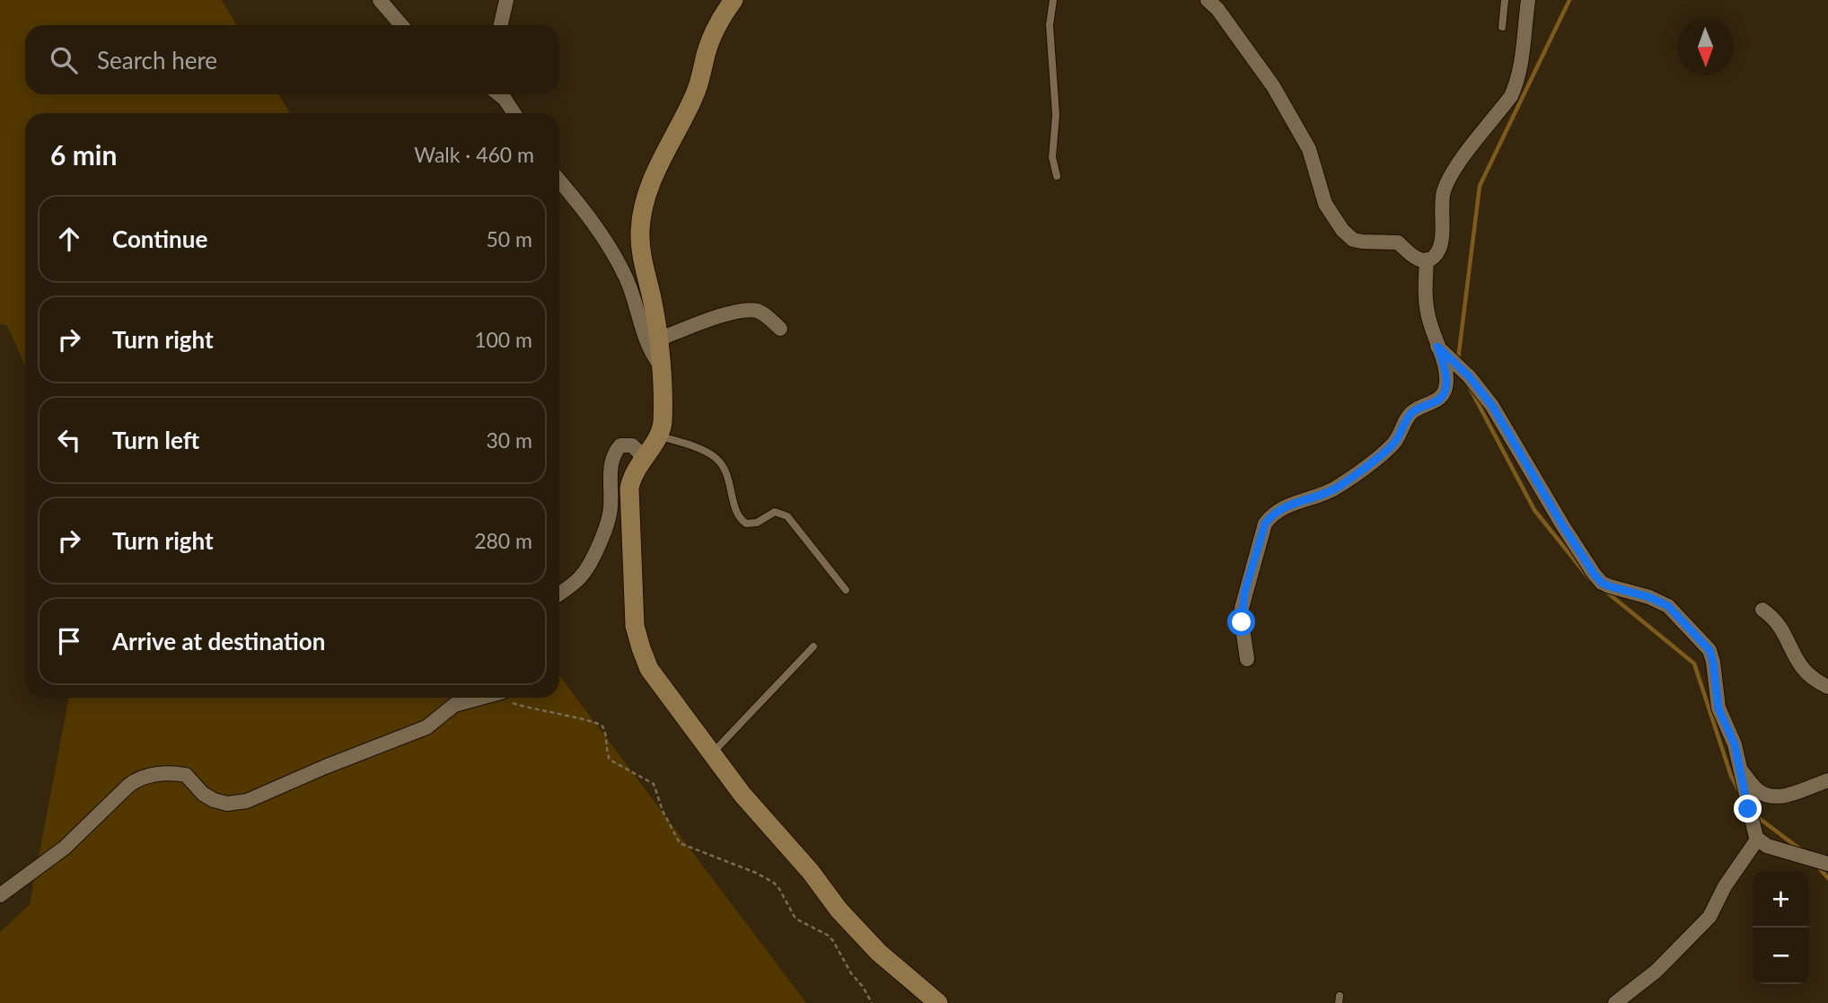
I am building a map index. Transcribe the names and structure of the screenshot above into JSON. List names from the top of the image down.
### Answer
{
  "north": "bottom",
  "page": {
    "search": "Search here",
    "heading": ["6 min", "Walk · 460 m"],
    "list": [
      ["Continue", "50 m"],
      ["Turn right", "100 m"],
      ["Turn left", "30 m"],
      ["Turn right", "280 m"],
      "Arrive at destination"
    ],
    "map_buttons": ["+", "−"]
  }
}
